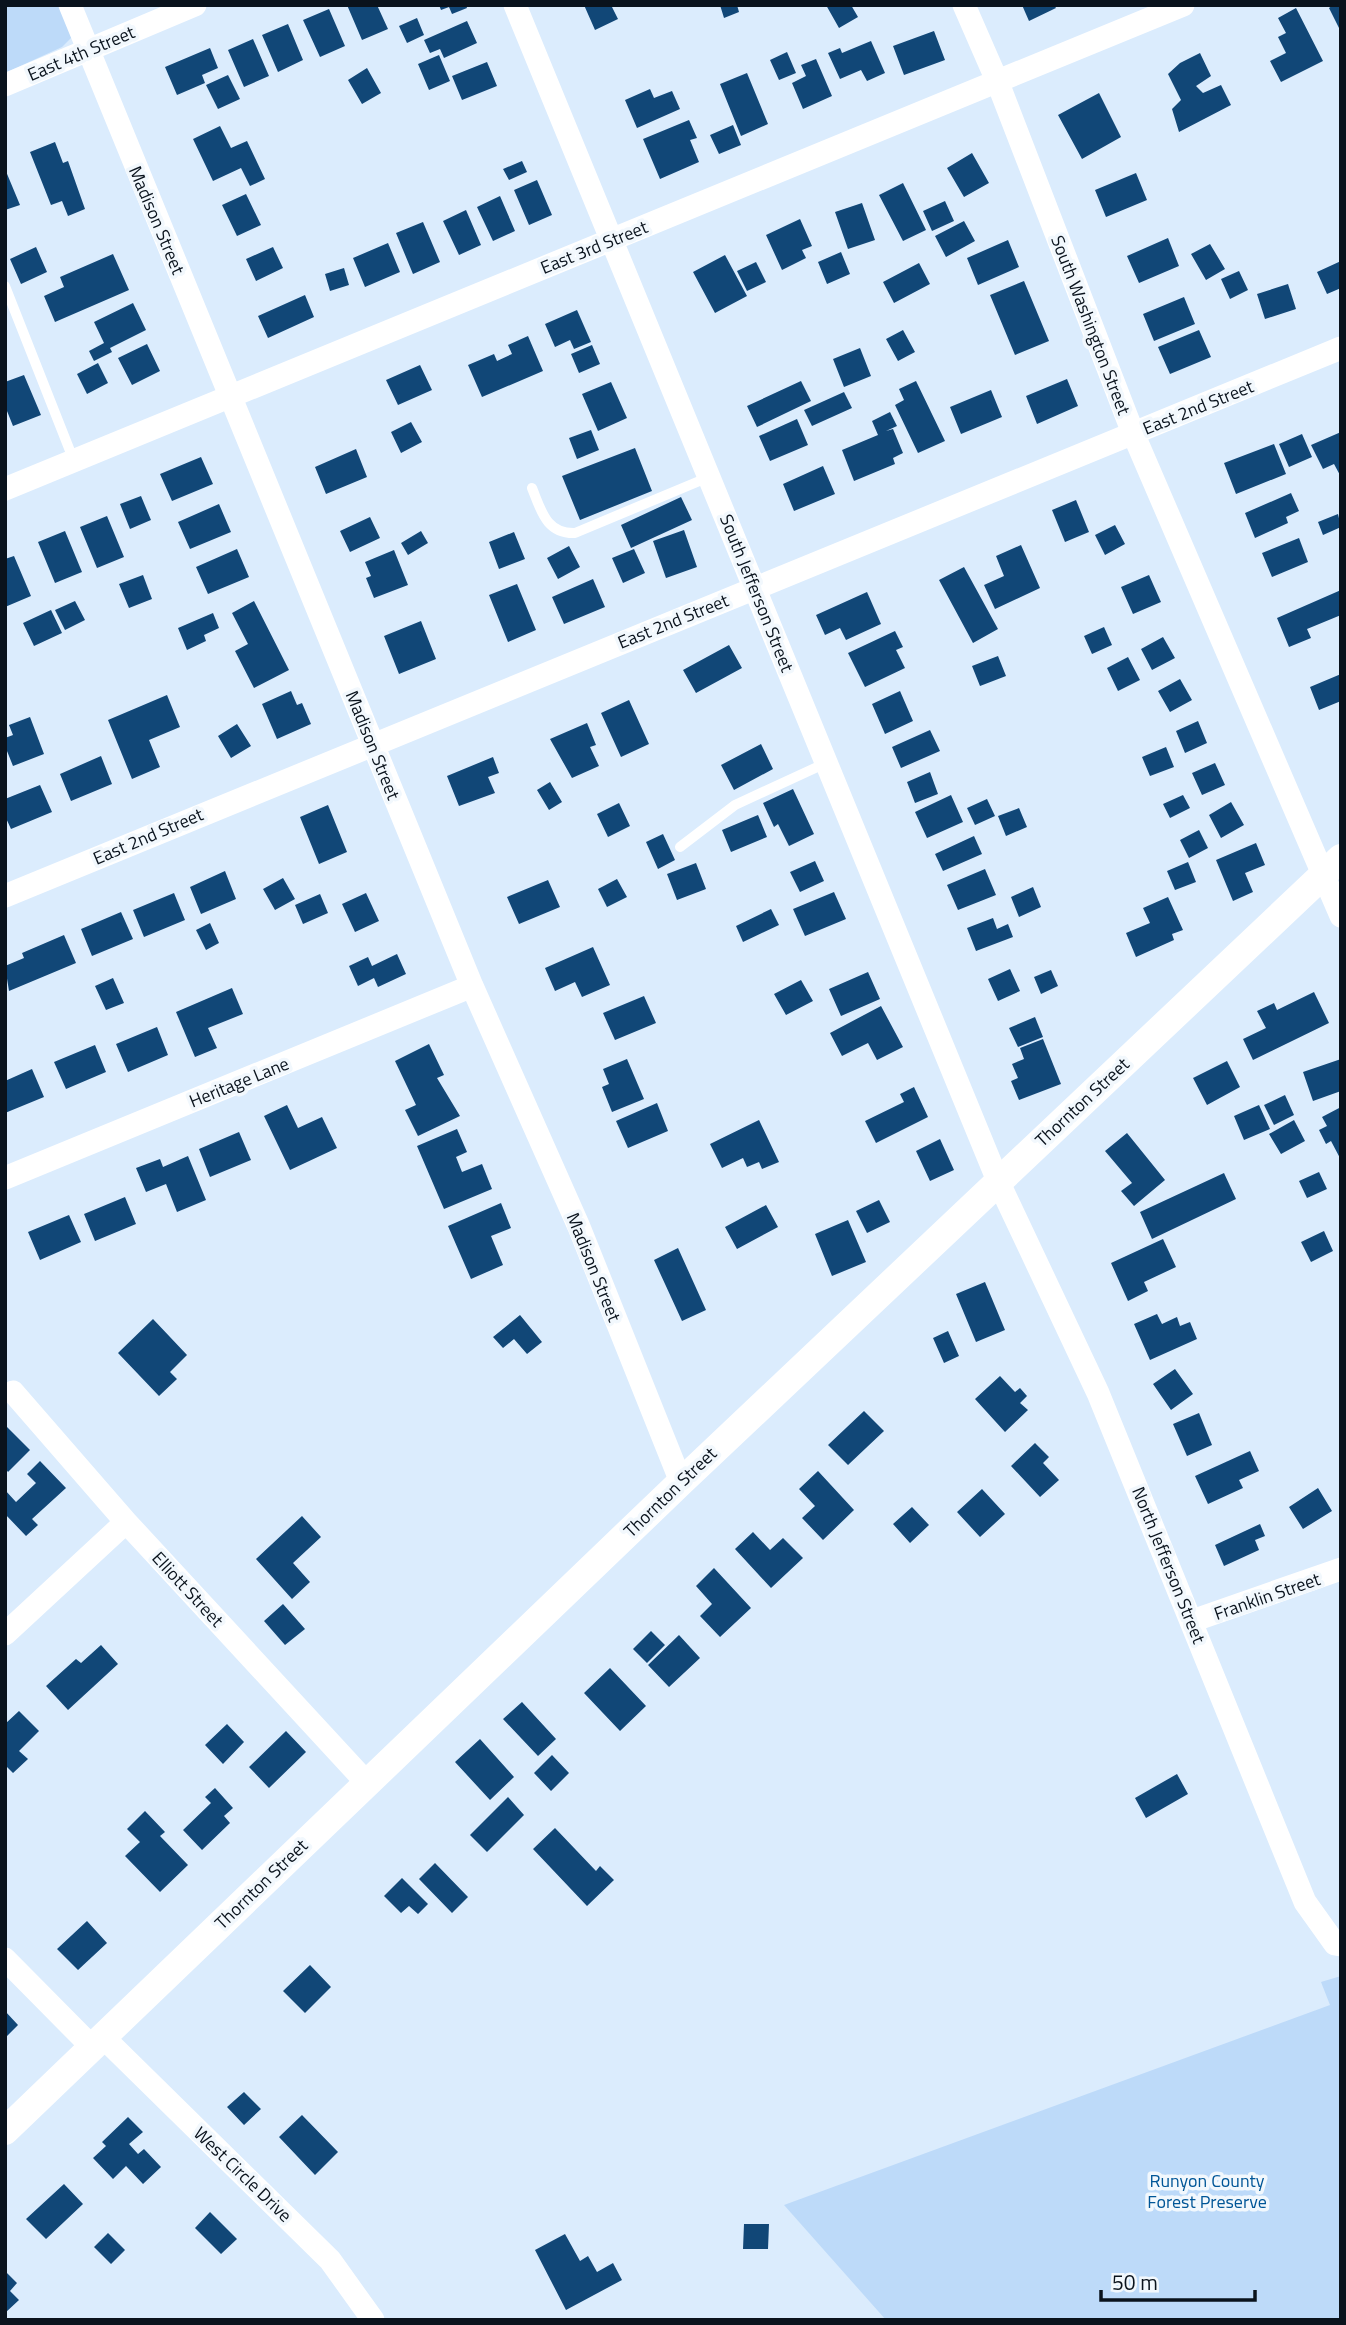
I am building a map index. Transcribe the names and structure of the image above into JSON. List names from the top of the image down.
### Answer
{
  "streets": {
    "street": [
      "East 4th Street",
      "Madison Street",
      "East 3rd Street",
      "South Washington Street",
      "East 2nd Street",
      "South Jefferson Street",
      "Heritage Lane",
      "Thornton Street",
      "North Jefferson Street",
      "Elliott Street",
      "Franklin Street",
      "West Circle Drive"
    ]
  },
  "crossings": [
    ["East 4th Street", "Madison Street"],
    ["Madison Street", "East 3rd Street"],
    ["Madison Street", "East 2nd Street"],
    ["Madison Street", "Heritage Lane"],
    ["Madison Street", "Thornton Street"],
    ["East 3rd Street", "South Washington Street"],
    ["East 3rd Street", "South Jefferson Street"],
    ["South Washington Street", "East 2nd Street"],
    ["South Washington Street", "Thornton Street"],
    ["East 2nd Street", "South Jefferson Street"],
    ["South Jefferson Street", "Thornton Street"],
    ["South Jefferson Street", "North Jefferson Street"],
    ["Thornton Street", "North Jefferson Street"],
    ["Thornton Street", "Elliott Street"],
    ["Thornton Street", "West Circle Drive"],
    ["North Jefferson Street", "Franklin Street"]
  ],
  "parks": ["Runyon County Forest Preserve"],
  "scale_bar": "50 m"
}
